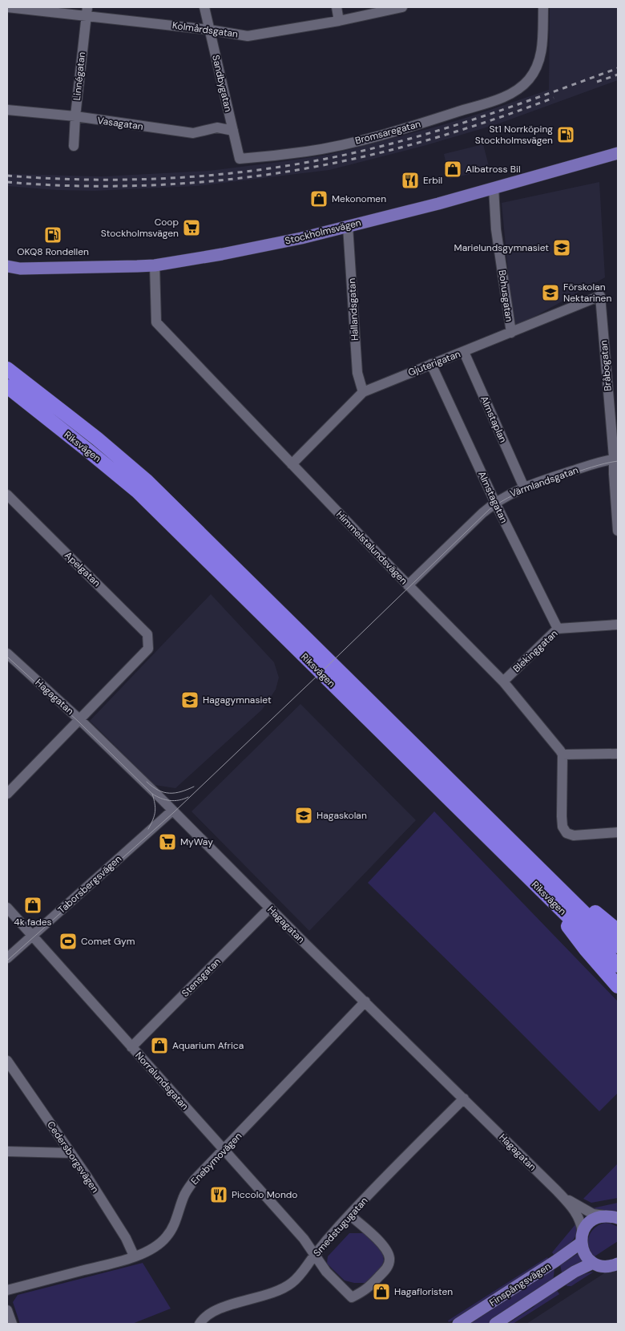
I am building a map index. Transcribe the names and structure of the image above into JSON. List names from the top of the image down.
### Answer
{
  "streets": {
    "highway": ["Riksvägen"],
    "main road": ["Stockholmsvägen", "Finspångsvägen"],
    "street": [
      "Kolmårdsgatan",
      "Linnégatan",
      "Sandbygatan",
      "Vasagatan",
      "Bromsaregatan",
      "Bohusgatan",
      "Hallandsgatan",
      "Gjuterigatan",
      "Bråbogatan",
      "Almstaplan",
      "Värmlandsgatan",
      "Almstagatan",
      "Himmelstalundsvägen",
      "Apelgatan",
      "Blekinggatan",
      "Hagagatan",
      "Taborsbergsvägen",
      "Stensgatan",
      "Norralundsgatan",
      "Cedersborgsvägen",
      "Enebymovägen",
      "Smedstugugatan"
    ]
  },
  "crossings": [
    ["Kolmårdsgatan", "Linnégatan"],
    ["Kolmårdsgatan", "Sandbygatan"],
    ["Linnégatan", "Vasagatan"],
    ["Sandbygatan", "Vasagatan"],
    ["Sandbygatan", "Bromsaregatan"],
    ["Stockholmsvägen", "Bohusgatan"],
    ["Stockholmsvägen", "Hallandsgatan"],
    ["Stockholmsvägen", "Himmelstalundsvägen"],
    ["Bohusgatan", "Gjuterigatan"],
    ["Hallandsgatan", "Gjuterigatan"],
    ["Gjuterigatan", "Bråbogatan"],
    ["Gjuterigatan", "Almstaplan"],
    ["Gjuterigatan", "Almstagatan"],
    ["Gjuterigatan", "Himmelstalundsvägen"],
    ["Bråbogatan", "Värmlandsgatan"],
    ["Almstaplan", "Värmlandsgatan"],
    ["Värmlandsgatan", "Almstagatan"],
    ["Värmlandsgatan", "Himmelstalundsvägen"],
    ["Almstagatan", "Blekinggatan"],
    ["Himmelstalundsvägen", "Blekinggatan"],
    ["Apelgatan", "Hagagatan"],
    ["Hagagatan", "Taborsbergsvägen"],
    ["Hagagatan", "Stensgatan"],
    ["Hagagatan", "Enebymovägen"],
    ["Hagagatan", "Smedstugugatan"],
    ["Hagagatan", "Finspångsvägen"],
    ["Taborsbergsvägen", "Norralundsgatan"],
    ["Stensgatan", "Norralundsgatan"],
    ["Norralundsgatan", "Enebymovägen"],
    ["Norralundsgatan", "Smedstugugatan"],
    ["Cedersborgsvägen", "Enebymovägen"]
  ],
  "places": {
    "fuel station": ["St1 Norrköping Stockholmsvägen", "OKQ8 Rondellen"],
    "shop": [
      "Albatross Bil",
      "Mekonomen",
      "4k fades",
      "Aquarium Africa",
      "Hagafloristen"
    ],
    "restaurant": ["Erbil", "Piccolo Mondo"],
    "supermarket": ["Coop Stockholmsvägen", "MyWay"],
    "school or university": [
      "Marielundsgymnasiet",
      "Förskolan Nektarinen",
      "Hagagymnasiet",
      "Hagaskolan"
    ],
    "sports": ["Comet Gym"]
  }
}
